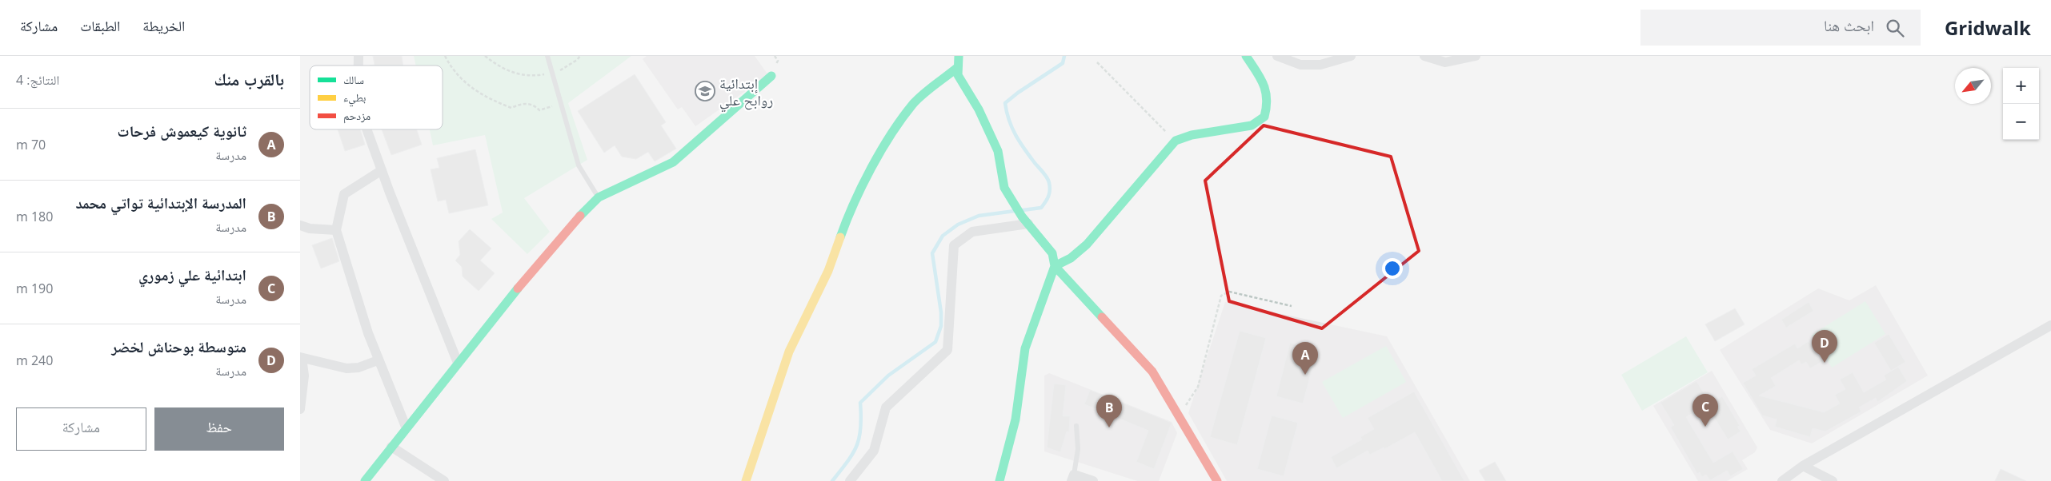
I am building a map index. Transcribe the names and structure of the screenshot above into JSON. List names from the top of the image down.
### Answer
{
  "places": {
    "school or university": ["إبتدائية روابح علي"]
  },
  "legend": ["سالك", "بطيء", "مزدحم"],
  "north": "bottom left",
  "page": {
    "header": "Gridwalk",
    "search": "ابحث هنا",
    "nav": ["الخريطة", "الطبقات", "مشاركة"],
    "heading": ["بالقرب منك", "النتائج: 4"],
    "map_buttons": ["+", "−"],
    "list": [
      {
        "mark": "A",
        "name": "ثانوية كيعموش فرحات",
        "note": "مدرسة",
        "value": "70 m"
      },
      {
        "mark": "B",
        "name": "المدرسة الإبتدائية تواتي محمد",
        "note": "مدرسة",
        "value": "180 m"
      },
      {
        "mark": "C",
        "name": "ابتدائية علي زموري",
        "note": "مدرسة",
        "value": "190 m"
      },
      {
        "mark": "D",
        "name": "متوسطة بوحناش لخضر",
        "note": "مدرسة",
        "value": "240 m"
      }
    ],
    "pins": [
      "D",
      "A",
      "C",
      "B"
    ],
    "buttons": ["حفظ", "مشاركة"]
  }
}
